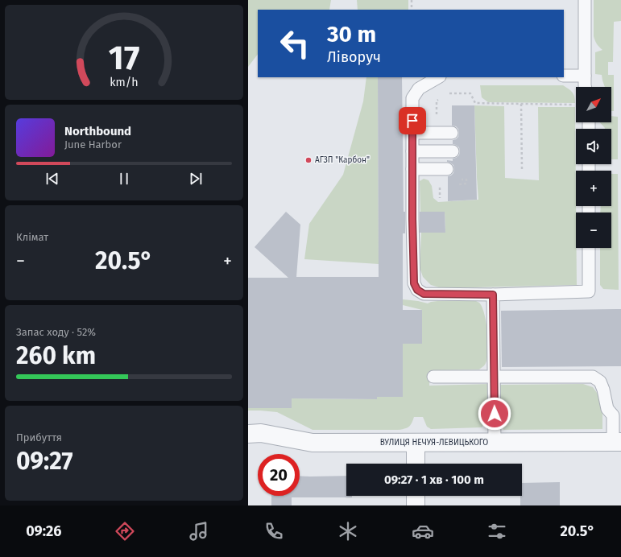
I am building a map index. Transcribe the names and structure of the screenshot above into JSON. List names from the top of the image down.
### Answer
{
  "streets": {
    "street": ["ВУЛИЦЯ НЕЧУЯ-ЛЕВИЦЬКОГО"]
  },
  "places": ["АГЗП \"Карбон\""],
  "north": "top right",
  "page": {
    "turn": ["30 m", "Ліворуч"],
    "map_buttons": ["+", "−"],
    "song": ["Northbound", "June Harbor"],
    "tile": [
      "Клімат",
      ["Запас ходу · 52%", "260 km"],
      ["Прибуття", "09:27"]
    ],
    "heat": ["−", "20.5°", "+"],
    "limit": "20",
    "trip": "09:27 · 1 хв · 100 m",
    "tabs": ["09:26", "20.5°"],
    "gauge": ["17", "km/h"]
  }
}
